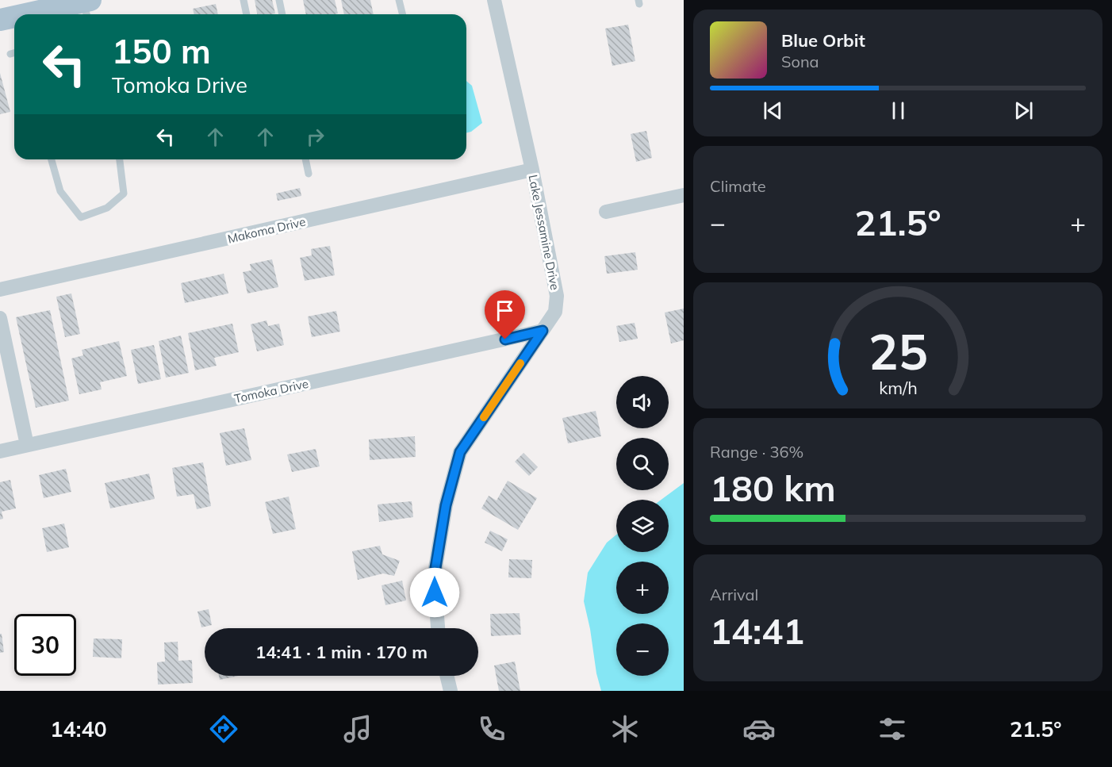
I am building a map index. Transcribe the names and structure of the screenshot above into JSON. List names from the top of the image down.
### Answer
{
  "streets": {
    "street": ["Makoma Drive", "Lake Jessamine Drive", "Tomoka Drive"]
  },
  "crossings": [
    ["Makoma Drive", "Lake Jessamine Drive"],
    ["Lake Jessamine Drive", "Tomoka Drive"]
  ],
  "page": {
    "turn": ["150 m", "Tomoka Drive"],
    "song": ["Blue Orbit", "Sona"],
    "tile": [
      "Climate",
      ["Range · 36%", "180 km"],
      ["Arrival", "14:41"]
    ],
    "heat": ["−", "21.5°", "+"],
    "map_buttons": ["+", "−"],
    "limit": "30",
    "trip": "14:41 · 1 min · 170 m",
    "tabs": ["14:40", "21.5°"],
    "gauge": ["25", "km/h"]
  }
}
